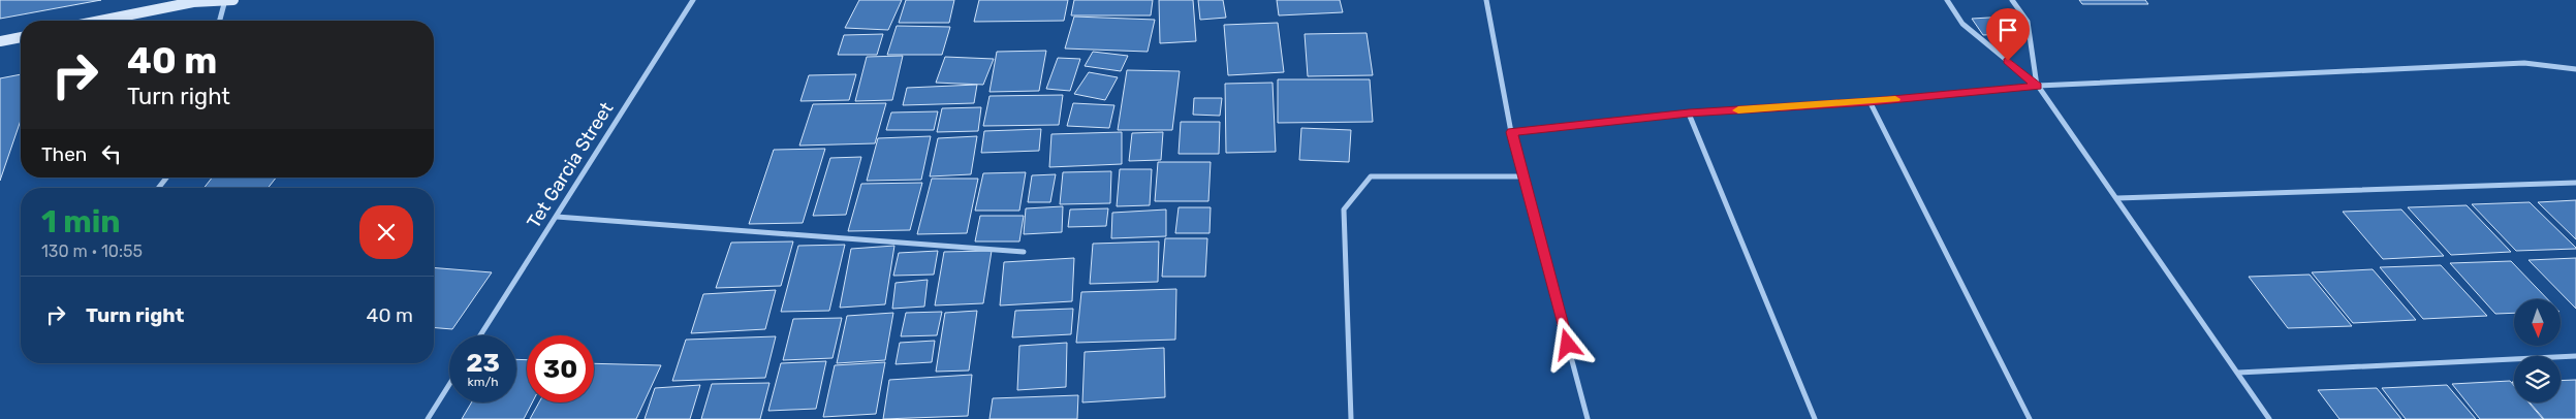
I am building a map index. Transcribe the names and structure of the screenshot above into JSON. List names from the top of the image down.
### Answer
{
  "streets": {
    "street": ["Tet Garcia Street"]
  },
  "north": "bottom",
  "page": {
    "turn": ["40 m", "Turn right"],
    "then": "Then",
    "heading": ["1 min", "130 m · 10:55"],
    "list": [
      {
        "name": "Turn right",
        "value": "40 m"
      }
    ],
    "speed": "23 km/h",
    "limit": "30"
  }
}
